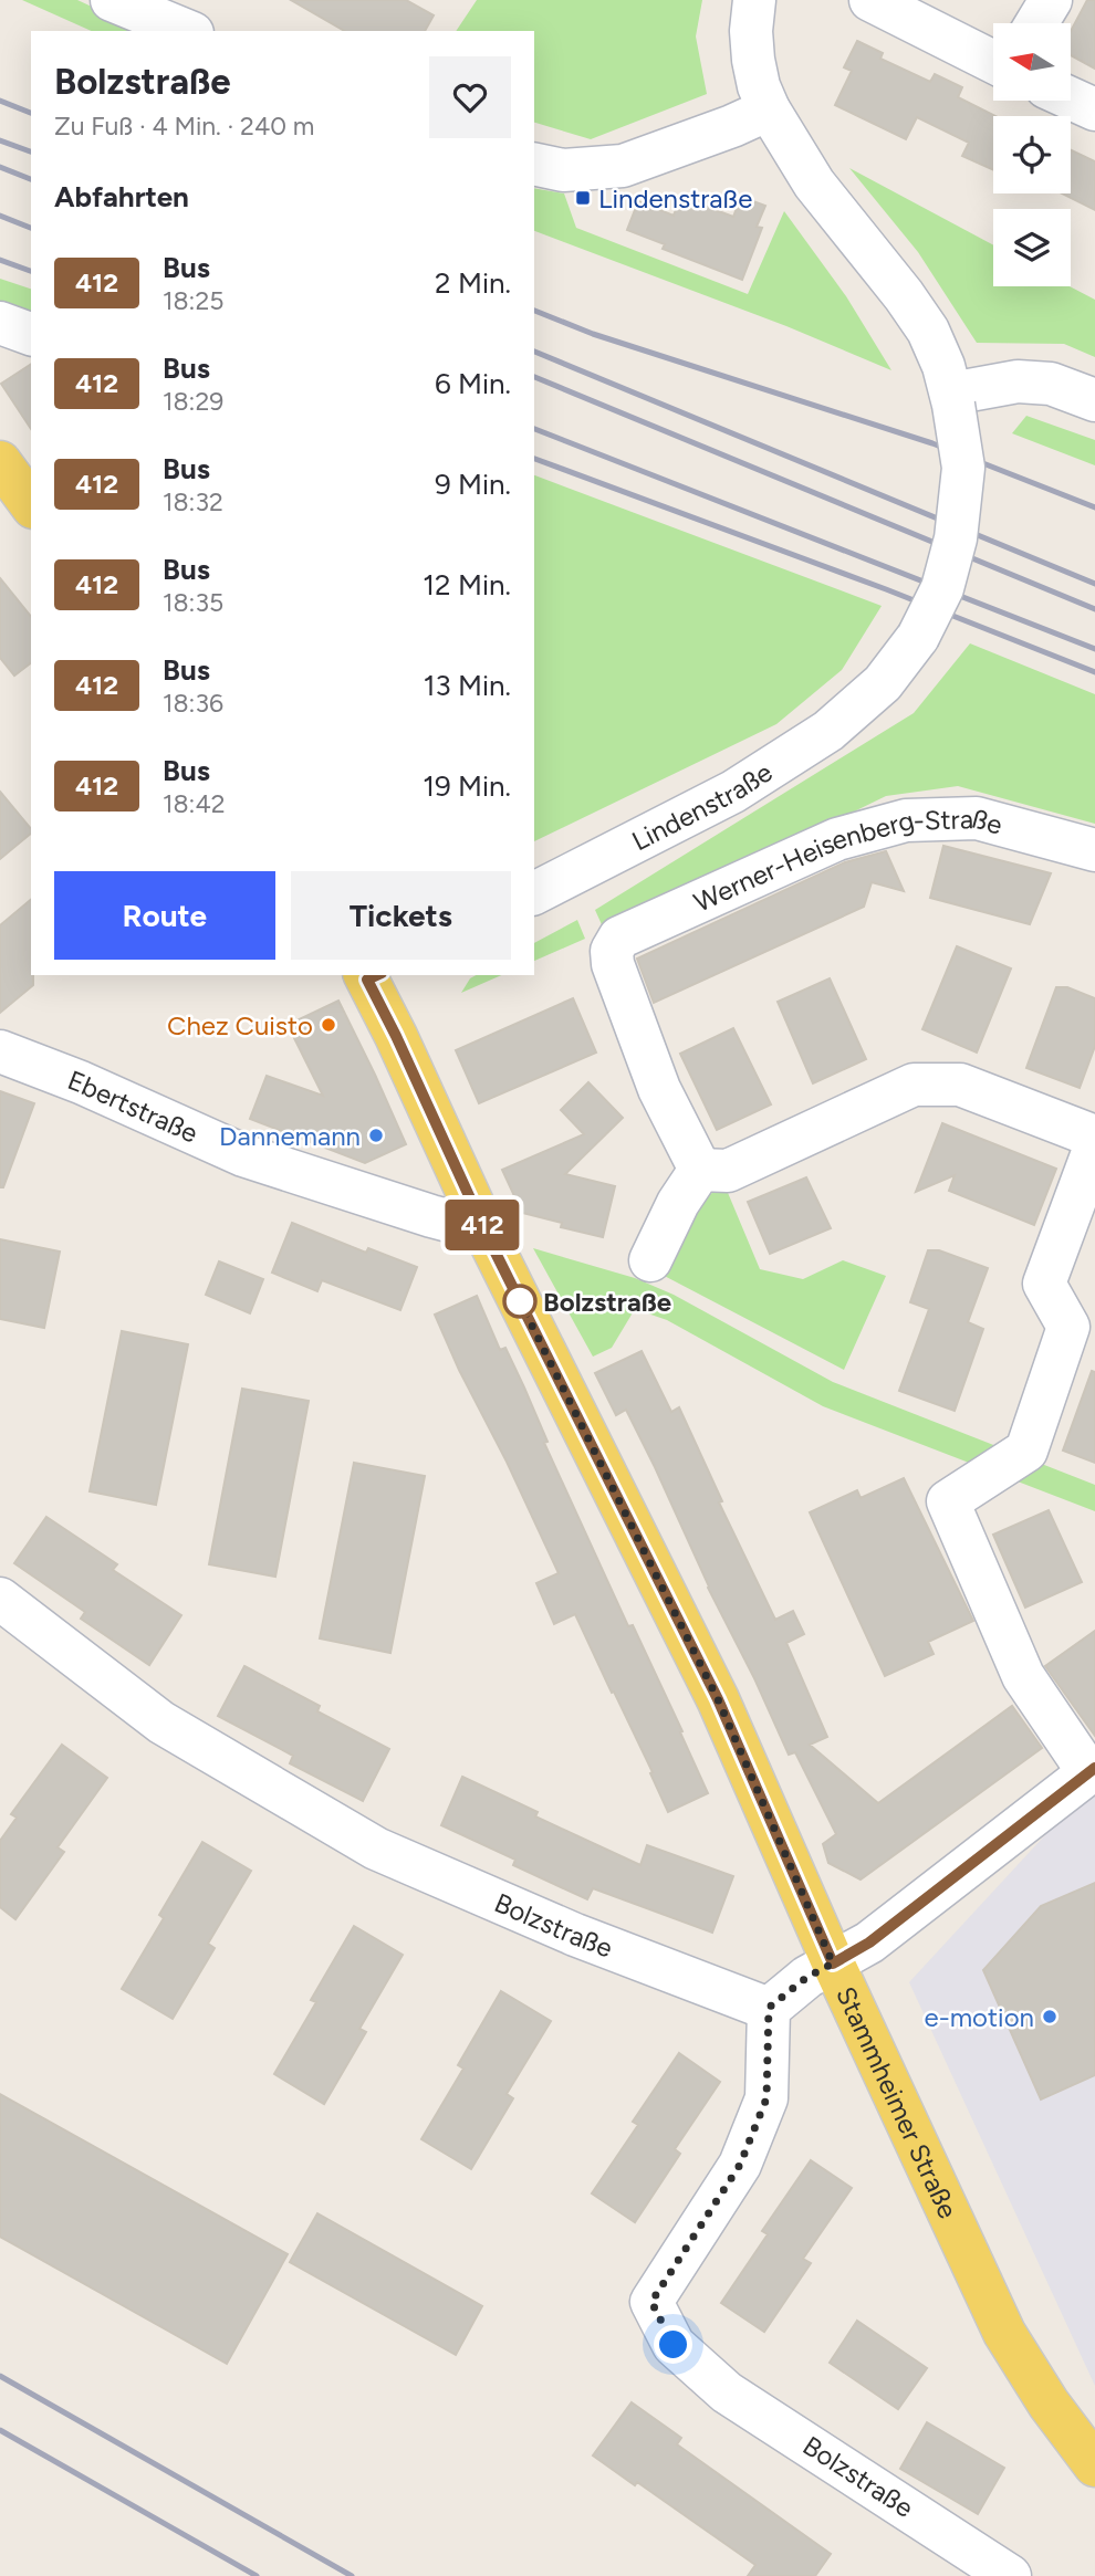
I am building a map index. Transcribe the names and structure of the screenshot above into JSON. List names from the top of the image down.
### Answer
{
  "streets": {
    "main road": ["Stammheimer Straße"],
    "street": [
      "Lindenstraße",
      "Werner-Heisenberg-Straße",
      "Ebertstraße",
      "Bolzstraße"
    ]
  },
  "crossings": [
    ["Ebertstraße", "Stammheimer Straße"]
  ],
  "places": {
    "transit": ["Lindenstraße"],
    "other": [
      "Chez Cuisto",
      "Dannemann",
      "Bolzstraße",
      "e-motion"
    ]
  },
  "lines": ["bus line 412"],
  "north": "left",
  "page": {
    "on_map": "412",
    "heading": [
      ["Bolzstraße", "Zu Fuß · 4 Min. · 240 m"],
      "Abfahrten"
    ],
    "list": [
      {
        "mark": "412",
        "name": "Bus",
        "note": "18:25",
        "value": "2 Min."
      },
      {
        "mark": "412",
        "name": "Bus",
        "note": "18:29",
        "value": "6 Min."
      },
      {
        "mark": "412",
        "name": "Bus",
        "note": "18:32",
        "value": "9 Min."
      },
      {
        "mark": "412",
        "name": "Bus",
        "note": "18:35",
        "value": "12 Min."
      },
      {
        "mark": "412",
        "name": "Bus",
        "note": "18:36",
        "value": "13 Min."
      },
      {
        "mark": "412",
        "name": "Bus",
        "note": "18:42",
        "value": "19 Min."
      }
    ],
    "buttons": ["Route", "Tickets"]
  }
}
